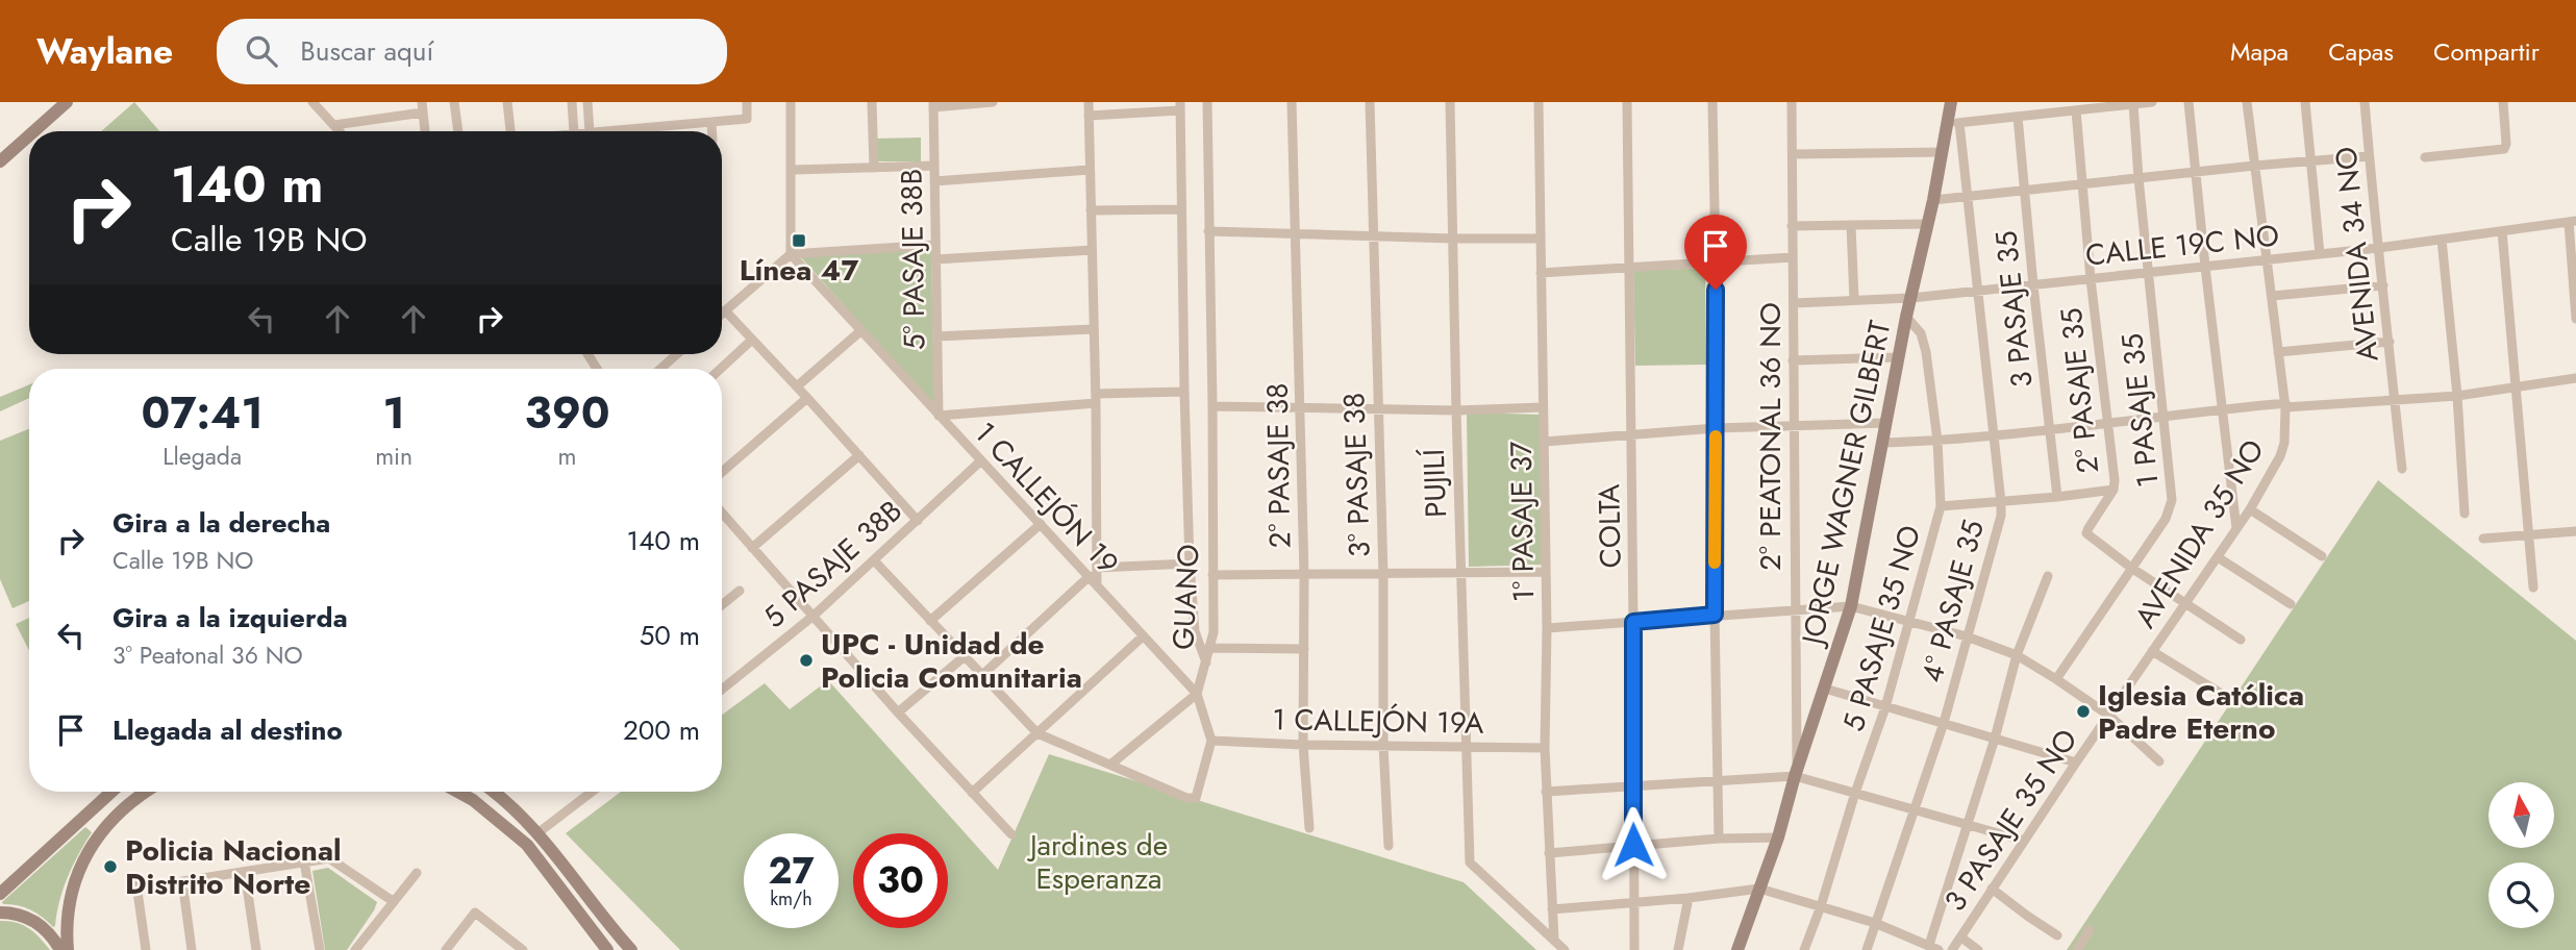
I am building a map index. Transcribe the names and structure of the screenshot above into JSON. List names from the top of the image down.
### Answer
{
  "streets": {
    "street": [
      "CALLE 19C NO",
      "AVENIDA 34 NO",
      "5° PASAJE 38B",
      "3 PASAJE 35",
      "2° PASAJE 35",
      "1 PASAJE 35",
      "2° PEATONAL 36 NO",
      "2° PASAJE 38",
      "3° PASAJE 38",
      "JORGE WAGNER GILBERT",
      "PUJILÍ",
      "1 CALLEJÓN 19",
      "1° PASAJE 37",
      "COLTA",
      "AVENIDA 35 NO",
      "5 PASAJE 38B",
      "GUANO",
      "4° PASAJE 35",
      "5 PASAJE 35 NO",
      "1 CALLEJÓN 19A",
      "3 PASAJE 35 NO"
    ]
  },
  "crossings": [
    ["CALLE 19C NO", "AVENIDA 34 NO"],
    ["CALLE 19C NO", "3 PASAJE 35"],
    ["CALLE 19C NO", "2° PASAJE 35"],
    ["CALLE 19C NO", "1 PASAJE 35"],
    ["CALLE 19C NO", "2° PEATONAL 36 NO"],
    ["CALLE 19C NO", "JORGE WAGNER GILBERT"],
    ["CALLE 19C NO", "AVENIDA 35 NO"],
    ["CALLE 19C NO", "4° PASAJE 35"],
    ["5° PASAJE 38B", "1 CALLEJÓN 19"],
    ["2° PASAJE 35", "1 PASAJE 35"],
    ["2° PEATONAL 36 NO", "JORGE WAGNER GILBERT"],
    ["2° PASAJE 38", "1 CALLEJÓN 19A"],
    ["3° PASAJE 38", "1 CALLEJÓN 19A"],
    ["JORGE WAGNER GILBERT", "4° PASAJE 35"],
    ["JORGE WAGNER GILBERT", "5 PASAJE 35 NO"],
    ["PUJILÍ", "1° PASAJE 37"],
    ["PUJILÍ", "1 CALLEJÓN 19A"],
    ["1 CALLEJÓN 19", "5 PASAJE 38B"],
    ["1 CALLEJÓN 19", "1 CALLEJÓN 19A"],
    ["1° PASAJE 37", "1 CALLEJÓN 19A"],
    ["AVENIDA 35 NO", "3 PASAJE 35 NO"]
  ],
  "parks": ["Jardines de Esperanza"],
  "places": {
    "transit": ["Línea 47"],
    "other": ["UPC - Unidad de Policia Comunitaria", "Iglesia Católica Padre Eterno", "Policia Nacional Distrito Norte"]
  },
  "north": "top",
  "page": {
    "header": "Waylane",
    "search": "Buscar aquí",
    "nav": ["Mapa", "Capas", "Compartir"],
    "turn": ["140 m", "Calle 19B NO"],
    "eta": [
      "07:41",
      "Llegada",
      "1",
      "min",
      "390",
      "m"
    ],
    "list": [
      {
        "name": "Gira a la derecha",
        "note": "Calle 19B NO",
        "value": "140 m"
      },
      {
        "name": "Gira a la izquierda",
        "note": "3° Peatonal 36 NO",
        "value": "50 m"
      },
      {
        "name": "Llegada al destino",
        "value": "200 m"
      }
    ],
    "speed": "27 km/h",
    "limit": "30"
  }
}
